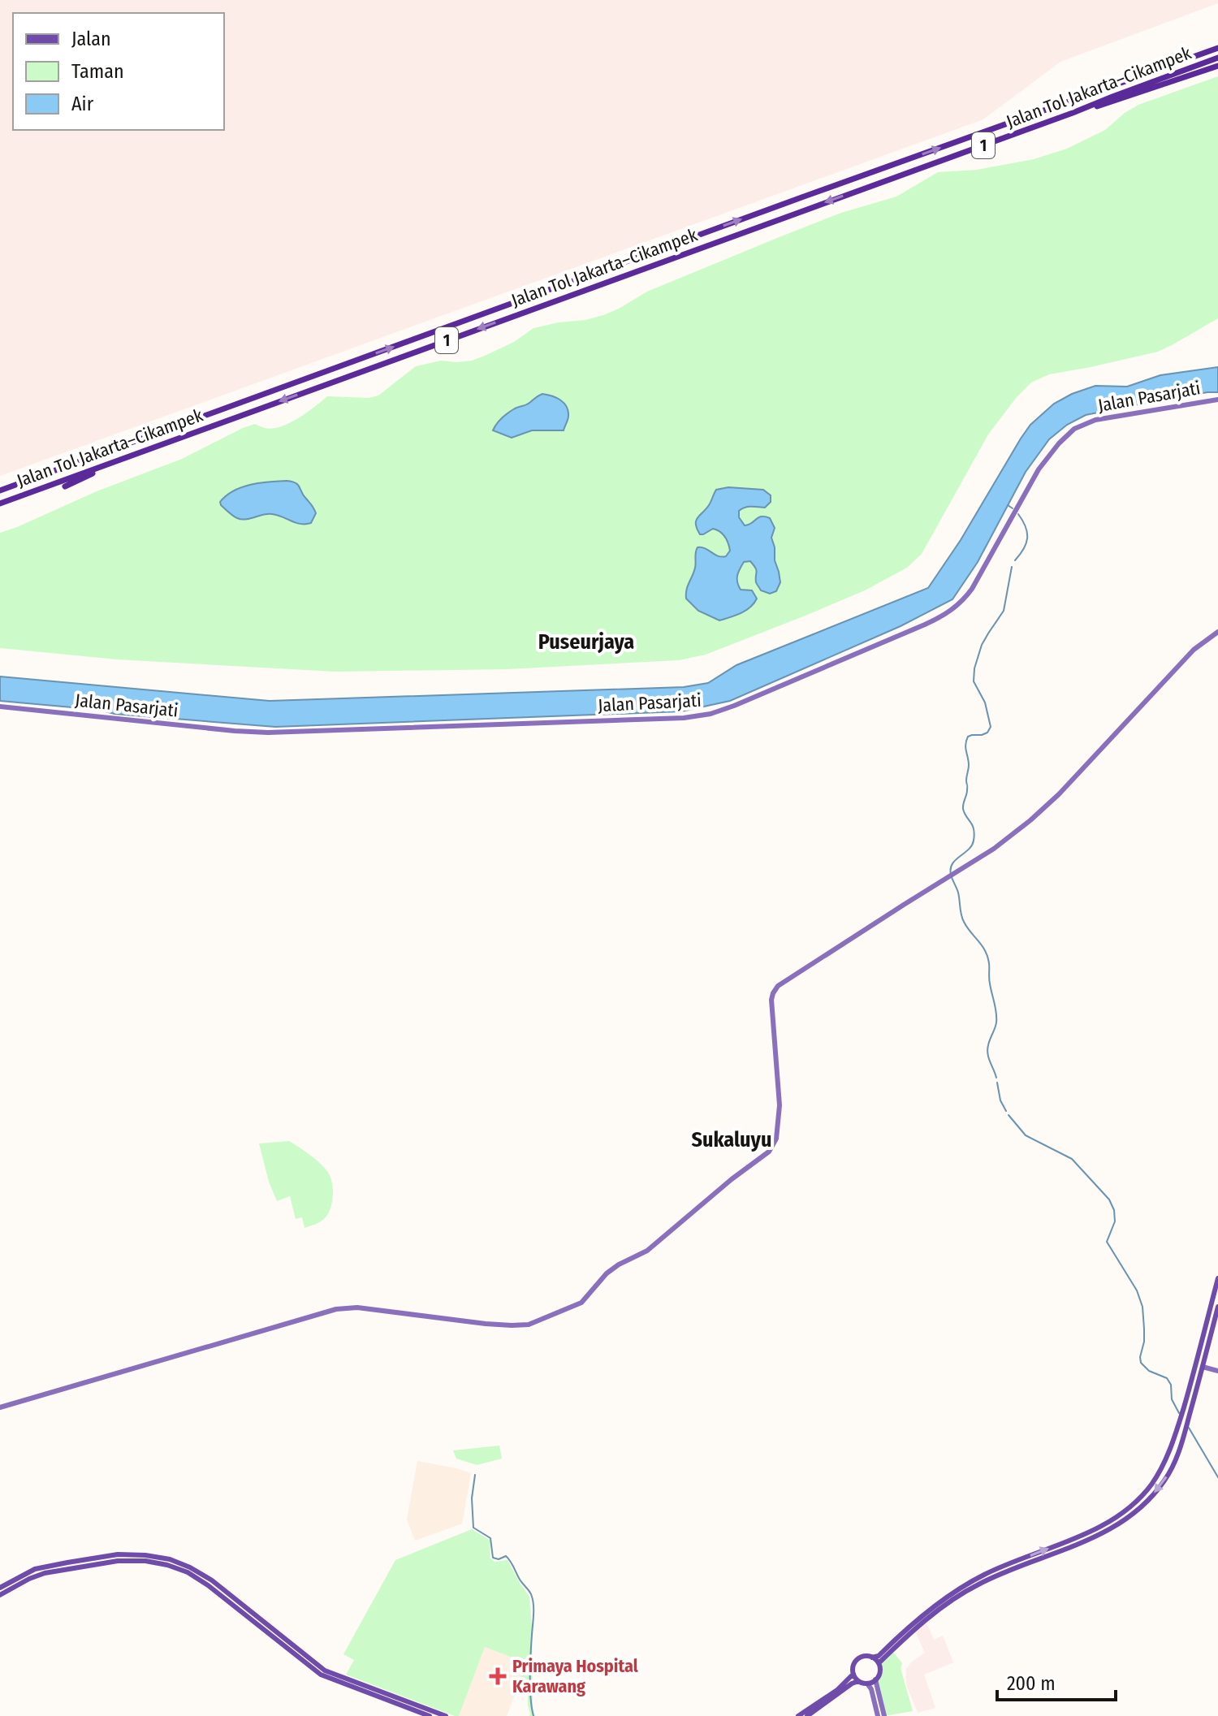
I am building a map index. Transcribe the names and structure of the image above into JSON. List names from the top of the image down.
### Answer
{
  "streets": {
    "highway": ["Jalan Tol Jakarta–Cikampek", "1"],
    "street": ["Jalan Pasarjati"]
  },
  "crossings": [
    ["Jalan Tol Jakarta–Cikampek", "1"]
  ],
  "districts": ["Puseurjaya", "Sukaluyu"],
  "places": {
    "health": ["Primaya Hospital Karawang"]
  },
  "legend": ["Jalan", "Taman", "Air"],
  "scale_bar": "200 m"
}
